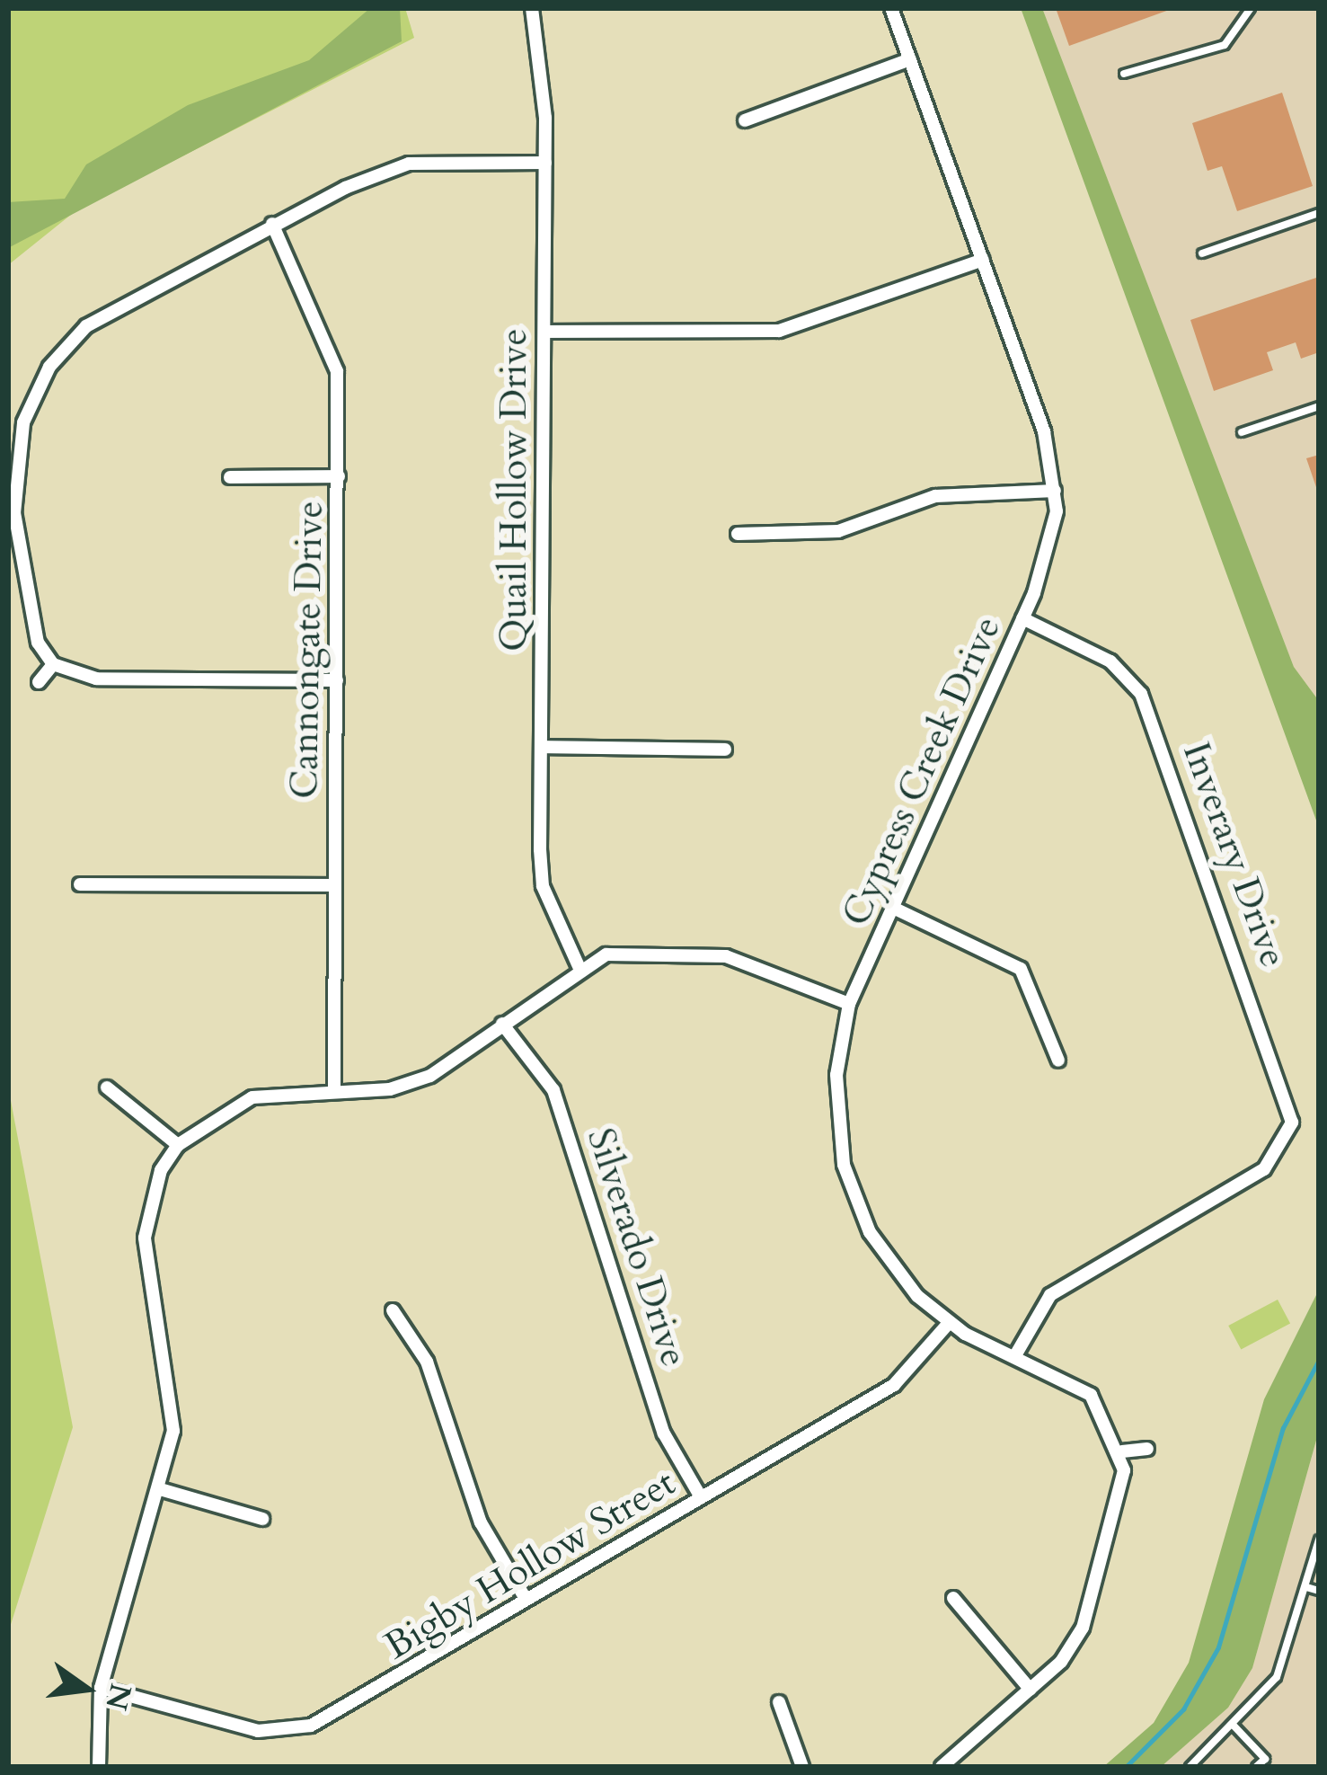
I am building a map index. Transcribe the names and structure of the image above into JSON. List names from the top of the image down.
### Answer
{
  "streets": {
    "street": [
      "Quail Hollow Drive",
      "Cannongate Drive",
      "Cypress Creek Drive",
      "Inverary Drive",
      "Silverado Drive",
      "Bigby Hollow Street"
    ]
  },
  "crossings": [
    ["Cypress Creek Drive", "Inverary Drive"],
    ["Cypress Creek Drive", "Bigby Hollow Street"],
    ["Silverado Drive", "Bigby Hollow Street"]
  ],
  "north": "right"
}
